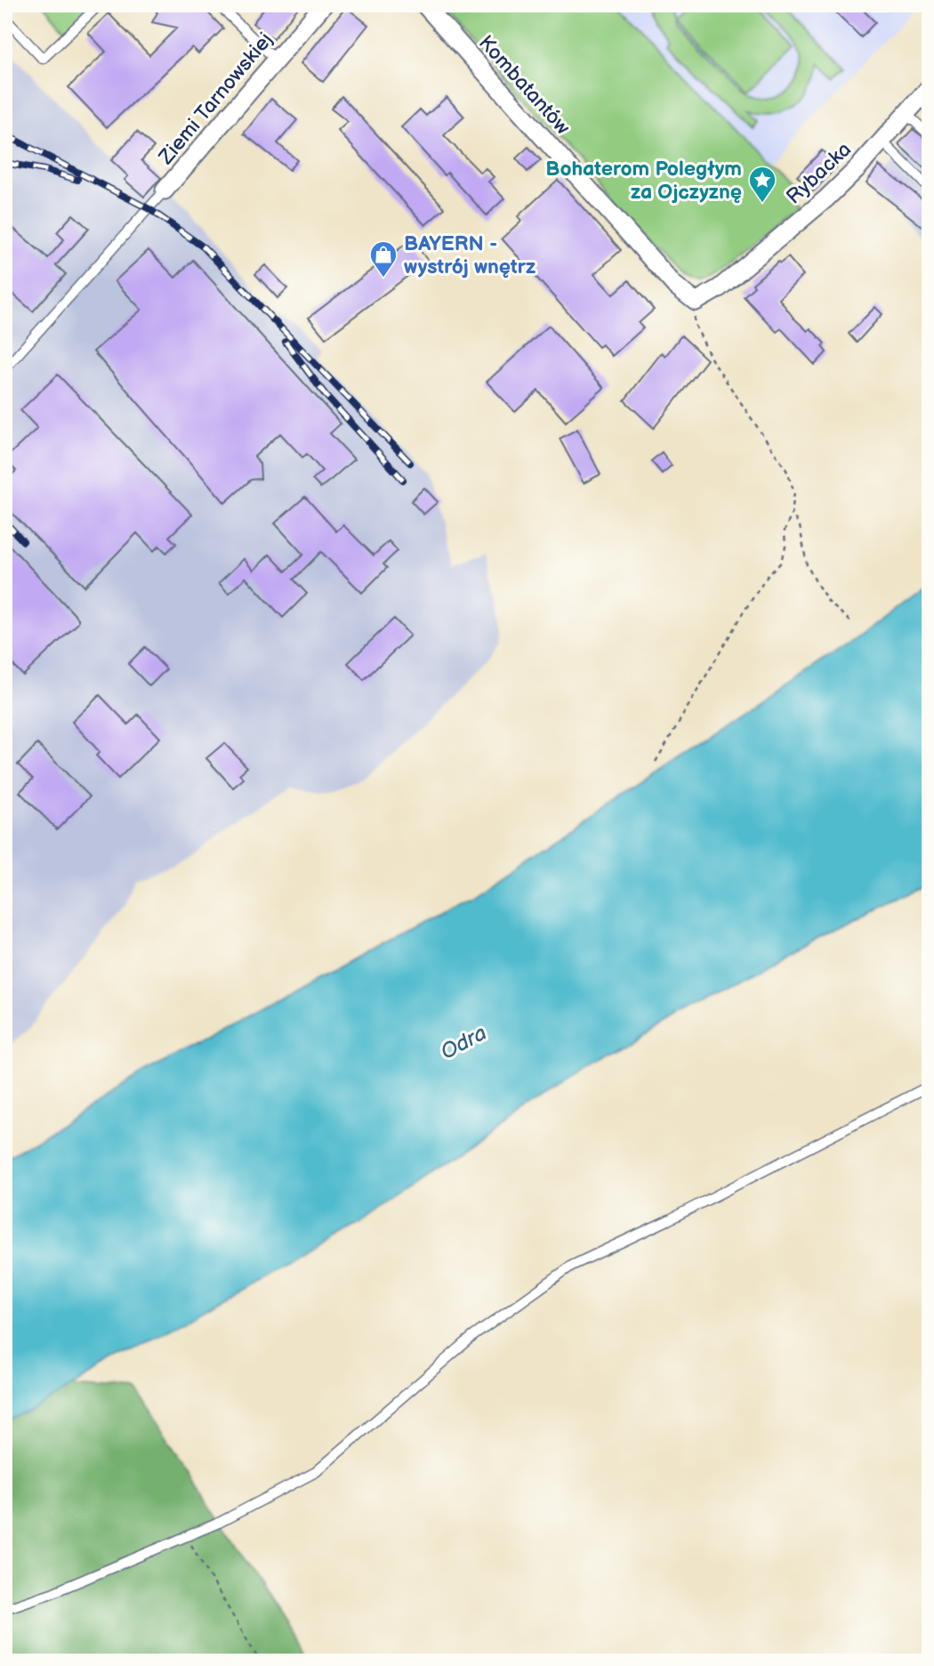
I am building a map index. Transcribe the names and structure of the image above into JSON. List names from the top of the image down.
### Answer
{
  "streets": {
    "street": ["Kombatantów", "Ziemi Tarnowskiej", "Rybacka"]
  },
  "crossings": [
    ["Kombatantów", "Rybacka"]
  ],
  "water": ["Odra"],
  "places": {
    "place": ["Bohaterom Poległym za Ojczyznę"],
    "shop": ["BAYERN - wystrój wnętrz"]
  }
}
